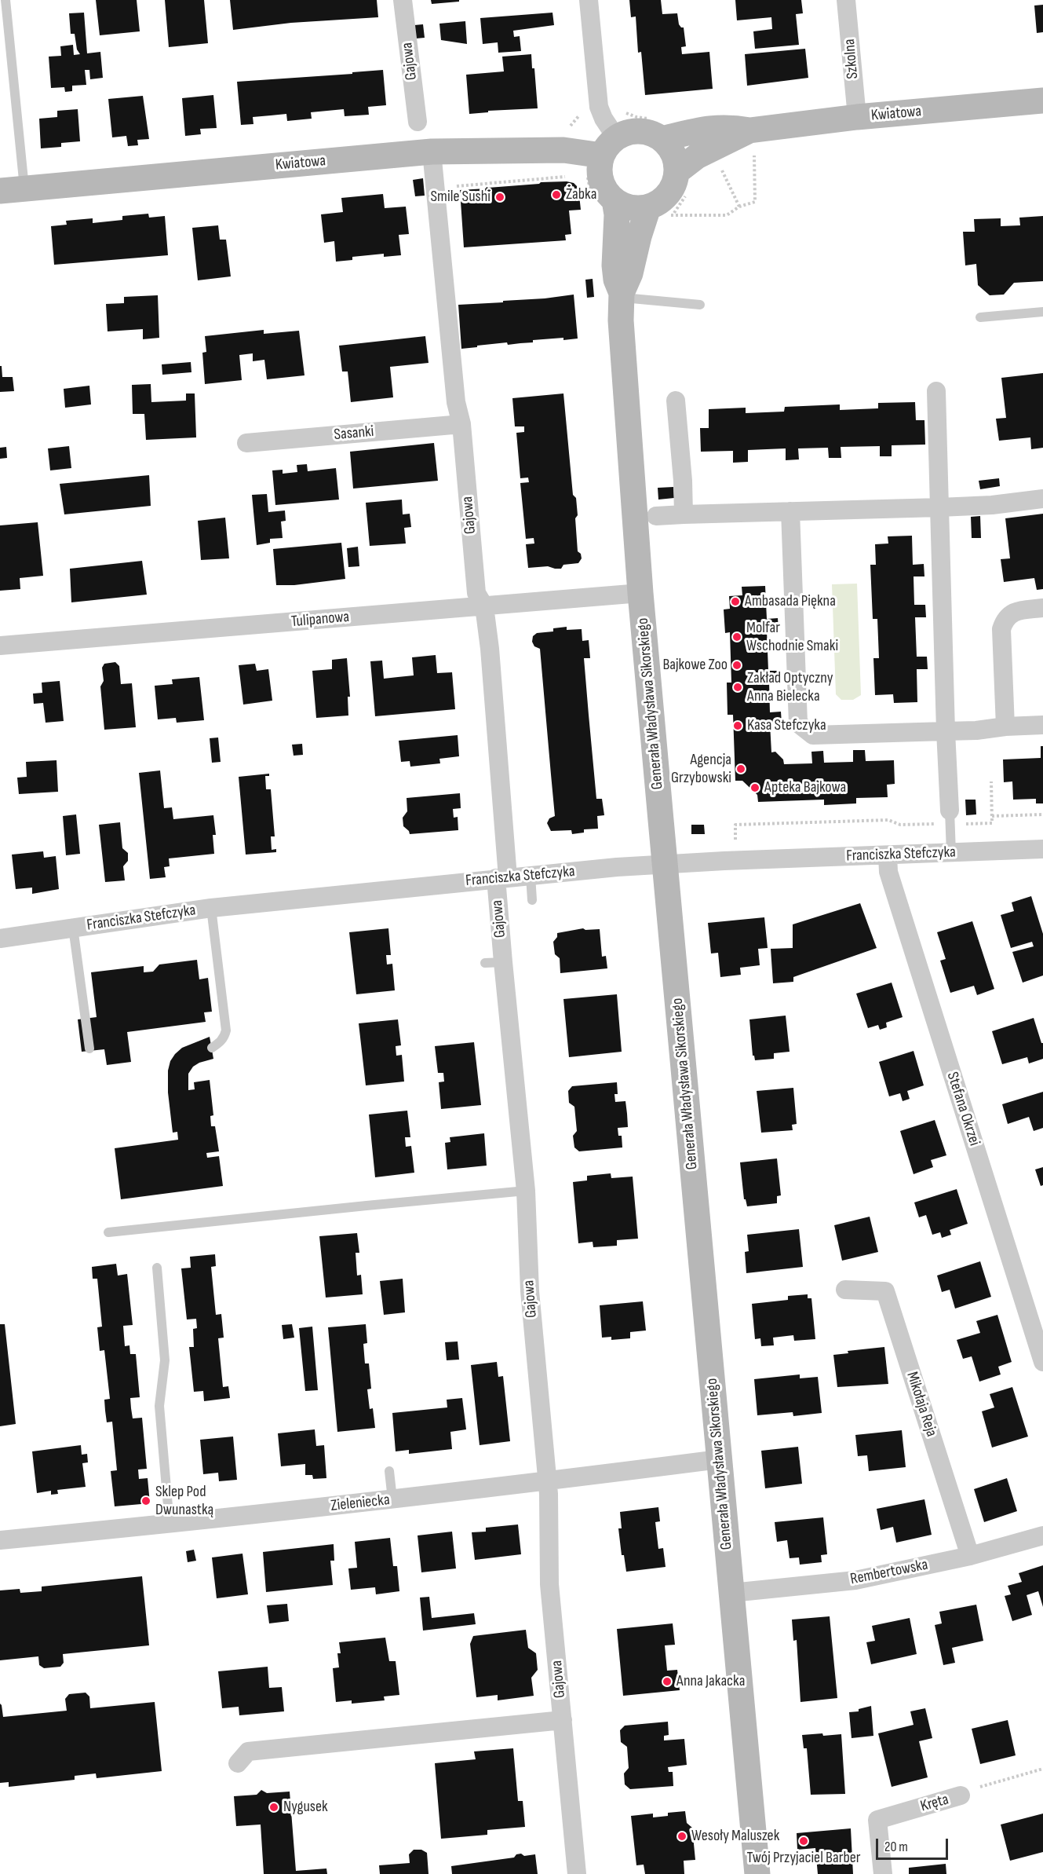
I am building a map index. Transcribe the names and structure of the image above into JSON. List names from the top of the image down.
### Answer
{
  "streets": {
    "street": [
      "Szkolna",
      "Gajowa",
      "Kwiatowa",
      "Sasanki",
      "Tulipanowa",
      "Generała Władysława Sikorskiego",
      "Franciszka Stefczyka",
      "Stefana Okrzei",
      "Mikołaja Reja",
      "Zieleniecka",
      "Rembertowska",
      "Kręta"
    ]
  },
  "crossings": [
    ["Szkolna", "Kwiatowa"],
    ["Gajowa", "Kwiatowa"],
    ["Gajowa", "Sasanki"],
    ["Gajowa", "Tulipanowa"],
    ["Gajowa", "Franciszka Stefczyka"],
    ["Gajowa", "Zieleniecka"],
    ["Tulipanowa", "Generała Władysława Sikorskiego"],
    ["Generała Władysława Sikorskiego", "Franciszka Stefczyka"],
    ["Generała Władysława Sikorskiego", "Zieleniecka"],
    ["Generała Władysława Sikorskiego", "Rembertowska"],
    ["Franciszka Stefczyka", "Stefana Okrzei"],
    ["Mikołaja Reja", "Rembertowska"]
  ],
  "places": [
    "Żabka",
    "Smile Sushi",
    "Ambasada Piękna",
    "Molfar Wschodnie Smaki",
    "Bajkowe Zoo",
    "Zakład Optyczny Anna Bielecka",
    "Kasa Stefczyka",
    "Agencja Grzybowski",
    "Apteka Bajkowa",
    "Sklep Pod Dwunastką",
    "Anna Jakacka",
    "Nygusek",
    "Wesoły Maluszek",
    "Twój Przyjaciel Barber"
  ],
  "scale_bar": "20 m"
}
